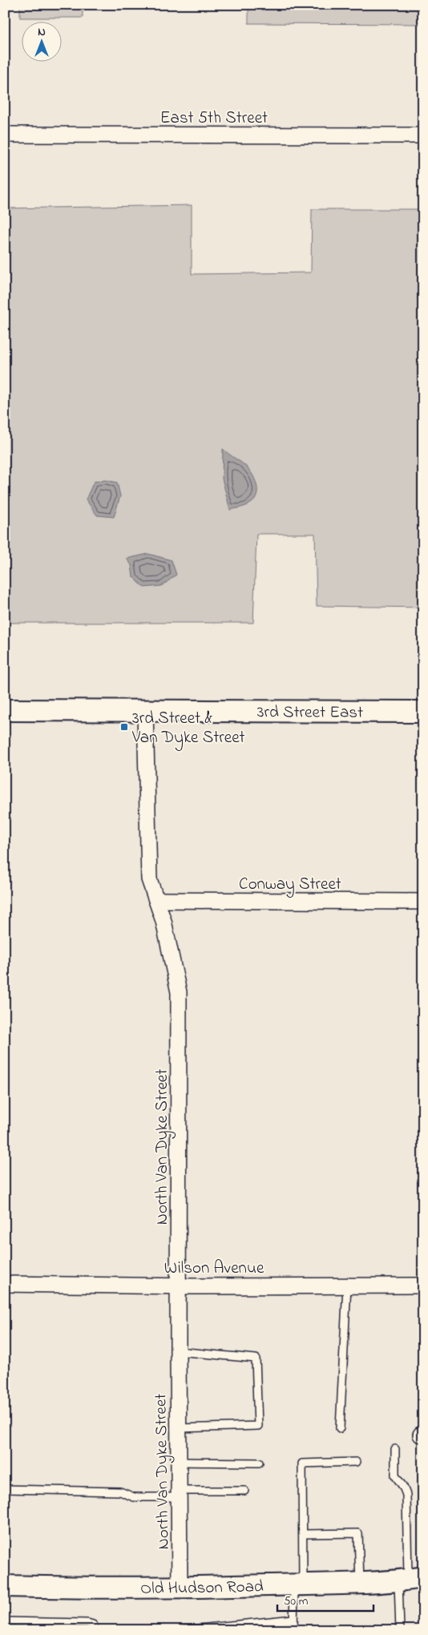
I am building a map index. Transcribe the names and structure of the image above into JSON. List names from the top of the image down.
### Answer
{
  "streets": {
    "street": [
      "East 5th Street",
      "3rd Street East",
      "Conway Street",
      "North Van Dyke Street",
      "Wilson Avenue",
      "Old Hudson Road"
    ]
  },
  "crossings": [
    ["3rd Street East", "North Van Dyke Street"],
    ["Conway Street", "North Van Dyke Street"],
    ["North Van Dyke Street", "Wilson Avenue"],
    ["North Van Dyke Street", "Old Hudson Road"]
  ],
  "places": {
    "transit": ["3rd Street & Van Dyke Street"]
  },
  "scale_bar": "50 m",
  "north": "top"
}
